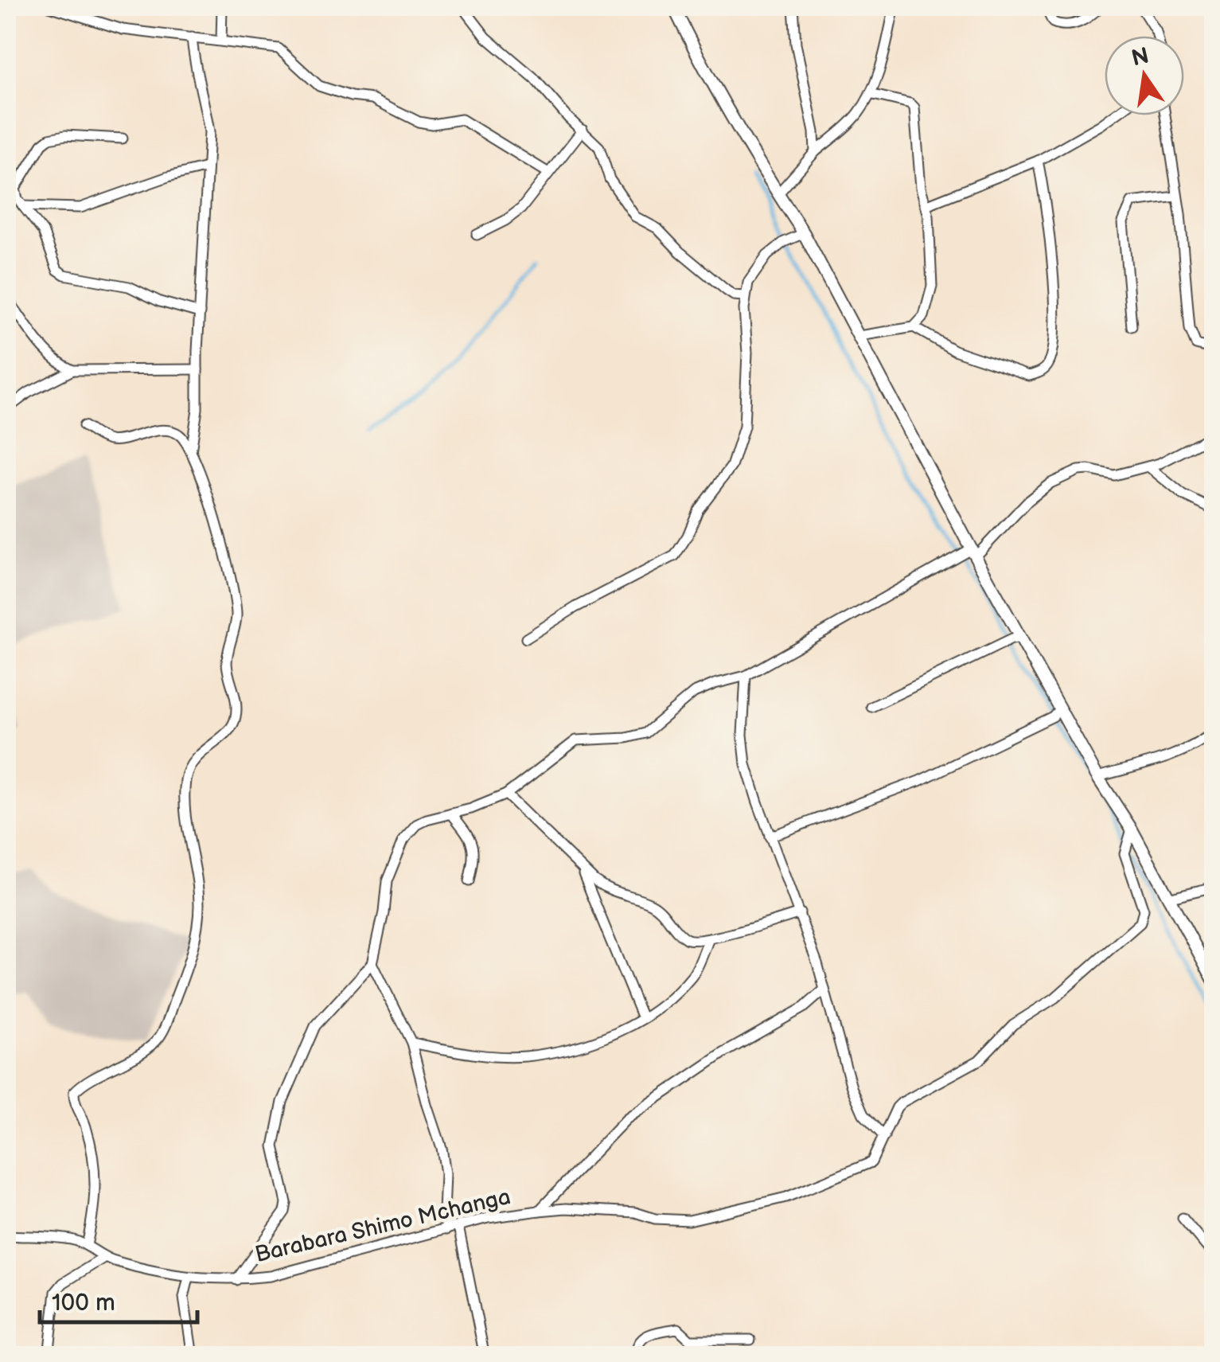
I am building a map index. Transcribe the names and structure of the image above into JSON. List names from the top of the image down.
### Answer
{
  "streets": {
    "street": ["Barabara Shimo Mchanga"]
  },
  "scale_bar": "100 m",
  "north": "top"
}
